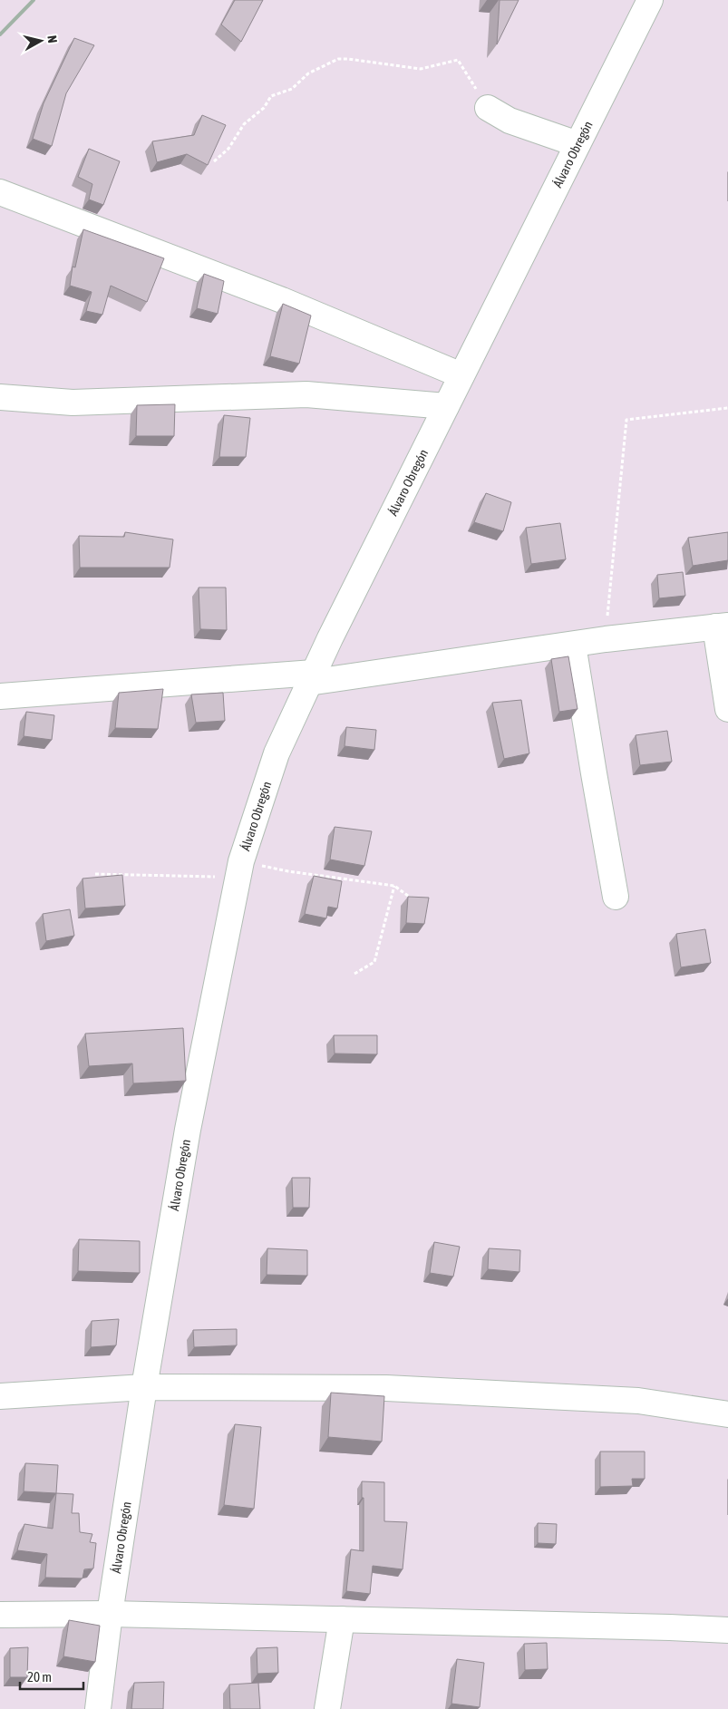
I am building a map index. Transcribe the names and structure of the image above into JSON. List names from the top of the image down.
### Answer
{
  "streets": {
    "street": ["Álvaro Obregón"]
  },
  "scale_bar": "20 m",
  "north": "right"
}
